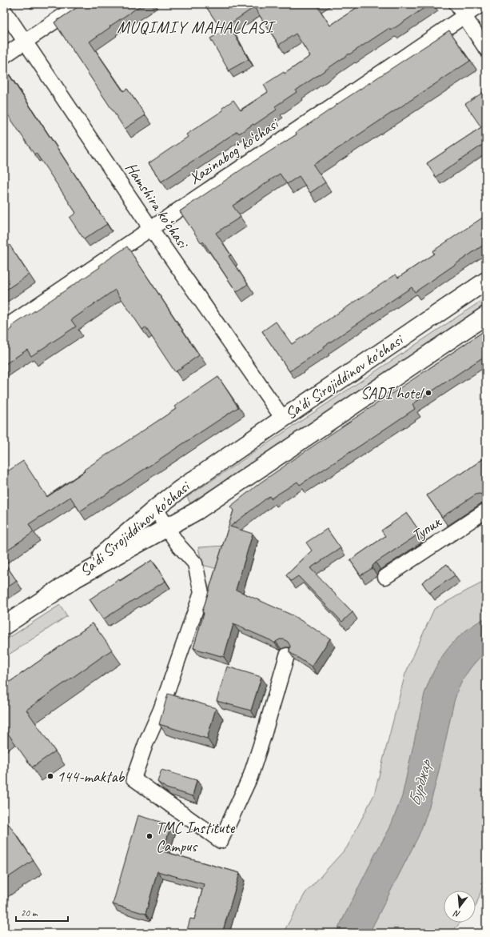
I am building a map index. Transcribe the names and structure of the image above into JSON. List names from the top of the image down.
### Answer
{
  "streets": {
    "street": [
      "Xazinabog‘ ko‘chasi",
      "Hamshira ko‘chasi",
      "Sa'di Sirojiddinov ko'chasi",
      "Тупик"
    ]
  },
  "crossings": [
    ["Xazinabog‘ ko‘chasi", "Hamshira ko‘chasi"],
    ["Hamshira ko‘chasi", "Sa'di Sirojiddinov ko'chasi"]
  ],
  "districts": ["MUQIMIY MAHALLASI"],
  "water": ["Бурджар"],
  "places": ["SADI hotel", "144-maktab", "TMC Institute Campus"],
  "scale_bar": "20 m",
  "north": "bottom"
}
